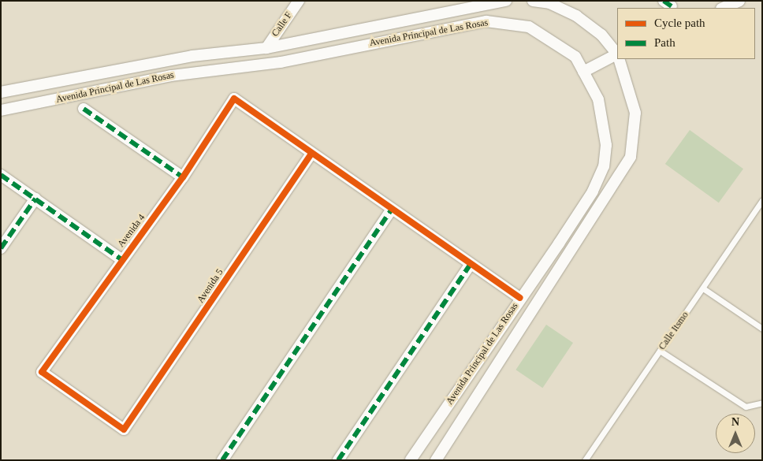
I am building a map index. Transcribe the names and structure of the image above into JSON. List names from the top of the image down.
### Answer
{
  "streets": {
    "street": [
      "Calle F",
      "Avenida Principal de Las Rosas",
      "Avenida 4",
      "Avenida 5"
    ],
    "lane": ["Calle Itsmo"]
  },
  "crossings": [
    ["Calle F", "Avenida Principal de Las Rosas"],
    ["Avenida 4", "Avenida 5"]
  ],
  "legend": ["Cycle path", "Path"],
  "north": "top"
}
